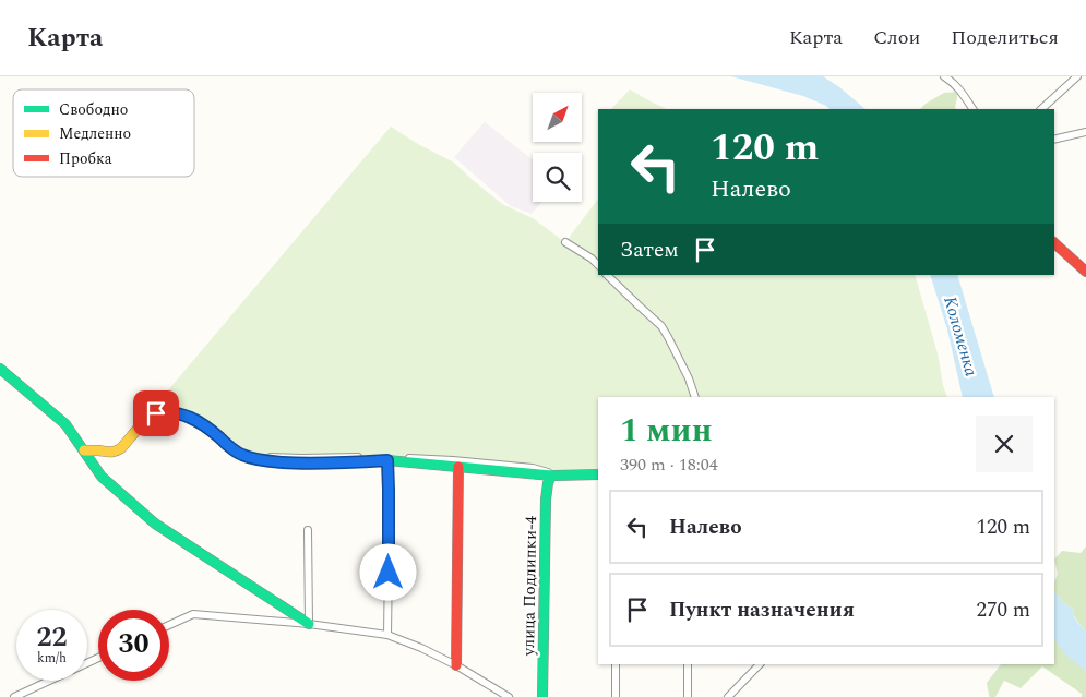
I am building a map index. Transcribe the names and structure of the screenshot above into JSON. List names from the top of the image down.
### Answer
{
  "streets": {
    "street": ["улица Подлипки-4"]
  },
  "water": ["Коломенка"],
  "legend": ["Свободно", "Медленно", "Пробка"],
  "north": "top right",
  "page": {
    "header": "Карта",
    "nav": ["Карта", "Слои", "Поделиться"],
    "turn": ["120 m", "Налево"],
    "then": "Затем",
    "heading": ["1 мин", "390 m · 18:04"],
    "list": [
      {
        "name": "Налево",
        "value": "120 m"
      },
      {
        "name": "Пункт назначения",
        "value": "270 m"
      }
    ],
    "speed": "22 km/h",
    "limit": "30"
  }
}
